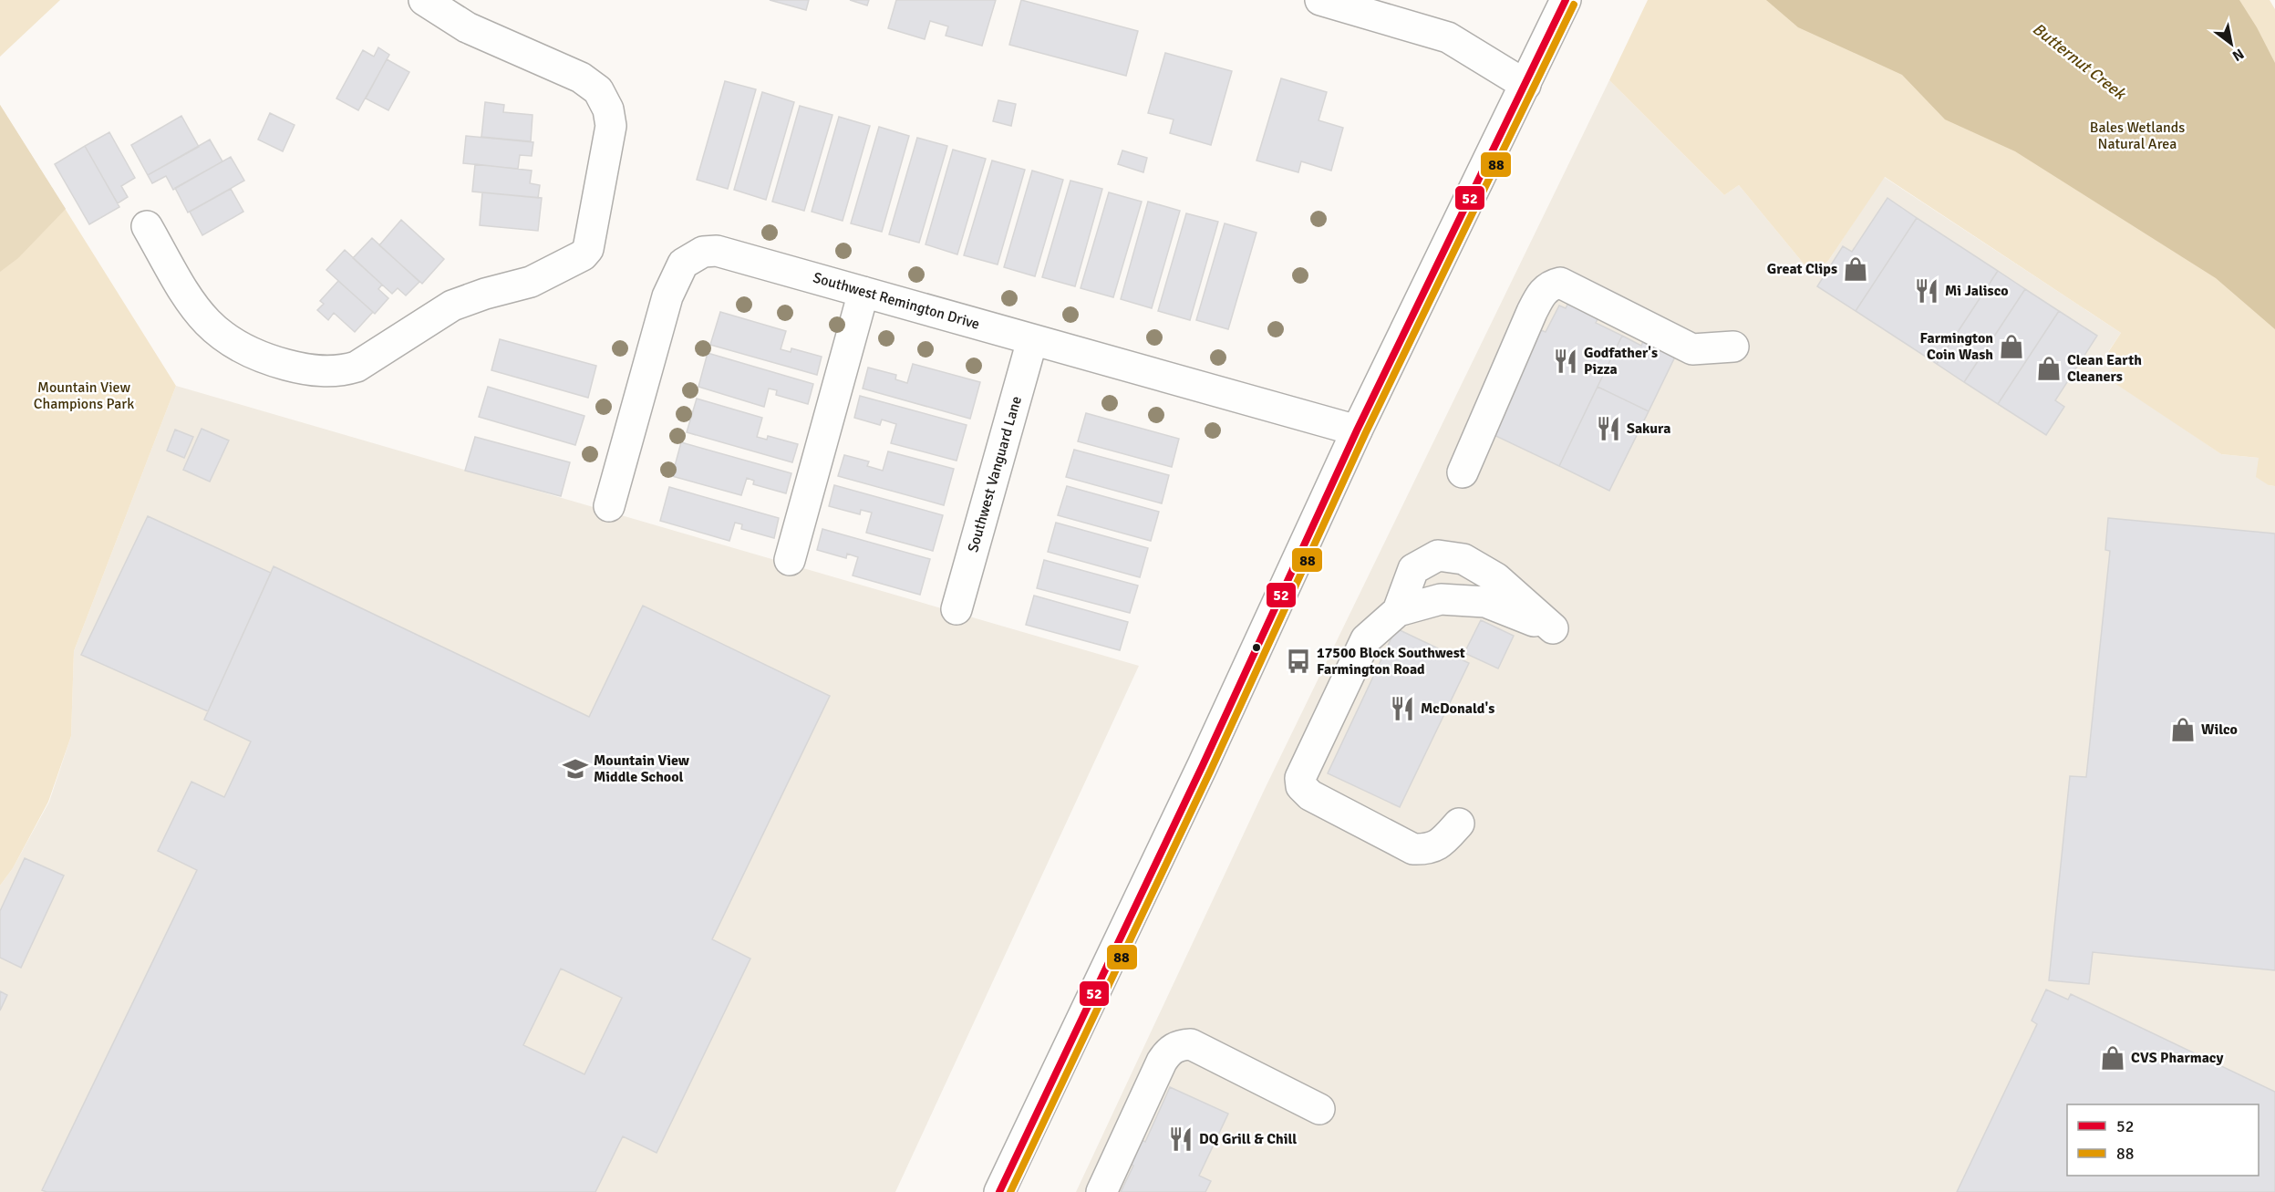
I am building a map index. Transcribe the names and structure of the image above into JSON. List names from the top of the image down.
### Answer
{
  "streets": {
    "street": ["Southwest Remington Drive", "Southwest Vanguard Lane"]
  },
  "crossings": [
    ["Southwest Remington Drive", "Southwest Vanguard Lane"]
  ],
  "water": ["Butternut Creek"],
  "parks": ["Bales Wetlands Natural Area", "Mountain View Champions Park"],
  "places": {
    "shop": [
      "Great Clips",
      "Farmington Coin Wash",
      "Clean Earth Cleaners",
      "Wilco",
      "CVS Pharmacy"
    ],
    "restaurant": [
      "Mi Jalisco",
      "Godfather's Pizza",
      "Sakura",
      "McDonald's",
      "DQ Grill & Chill"
    ],
    "bus stop": ["17500 Block Southwest Farmington Road"],
    "school or university": ["Mountain View Middle School"]
  },
  "lines": ["transit line 52", "transit line 88"],
  "legend": ["52", "88"],
  "north": "bottom right"
}
